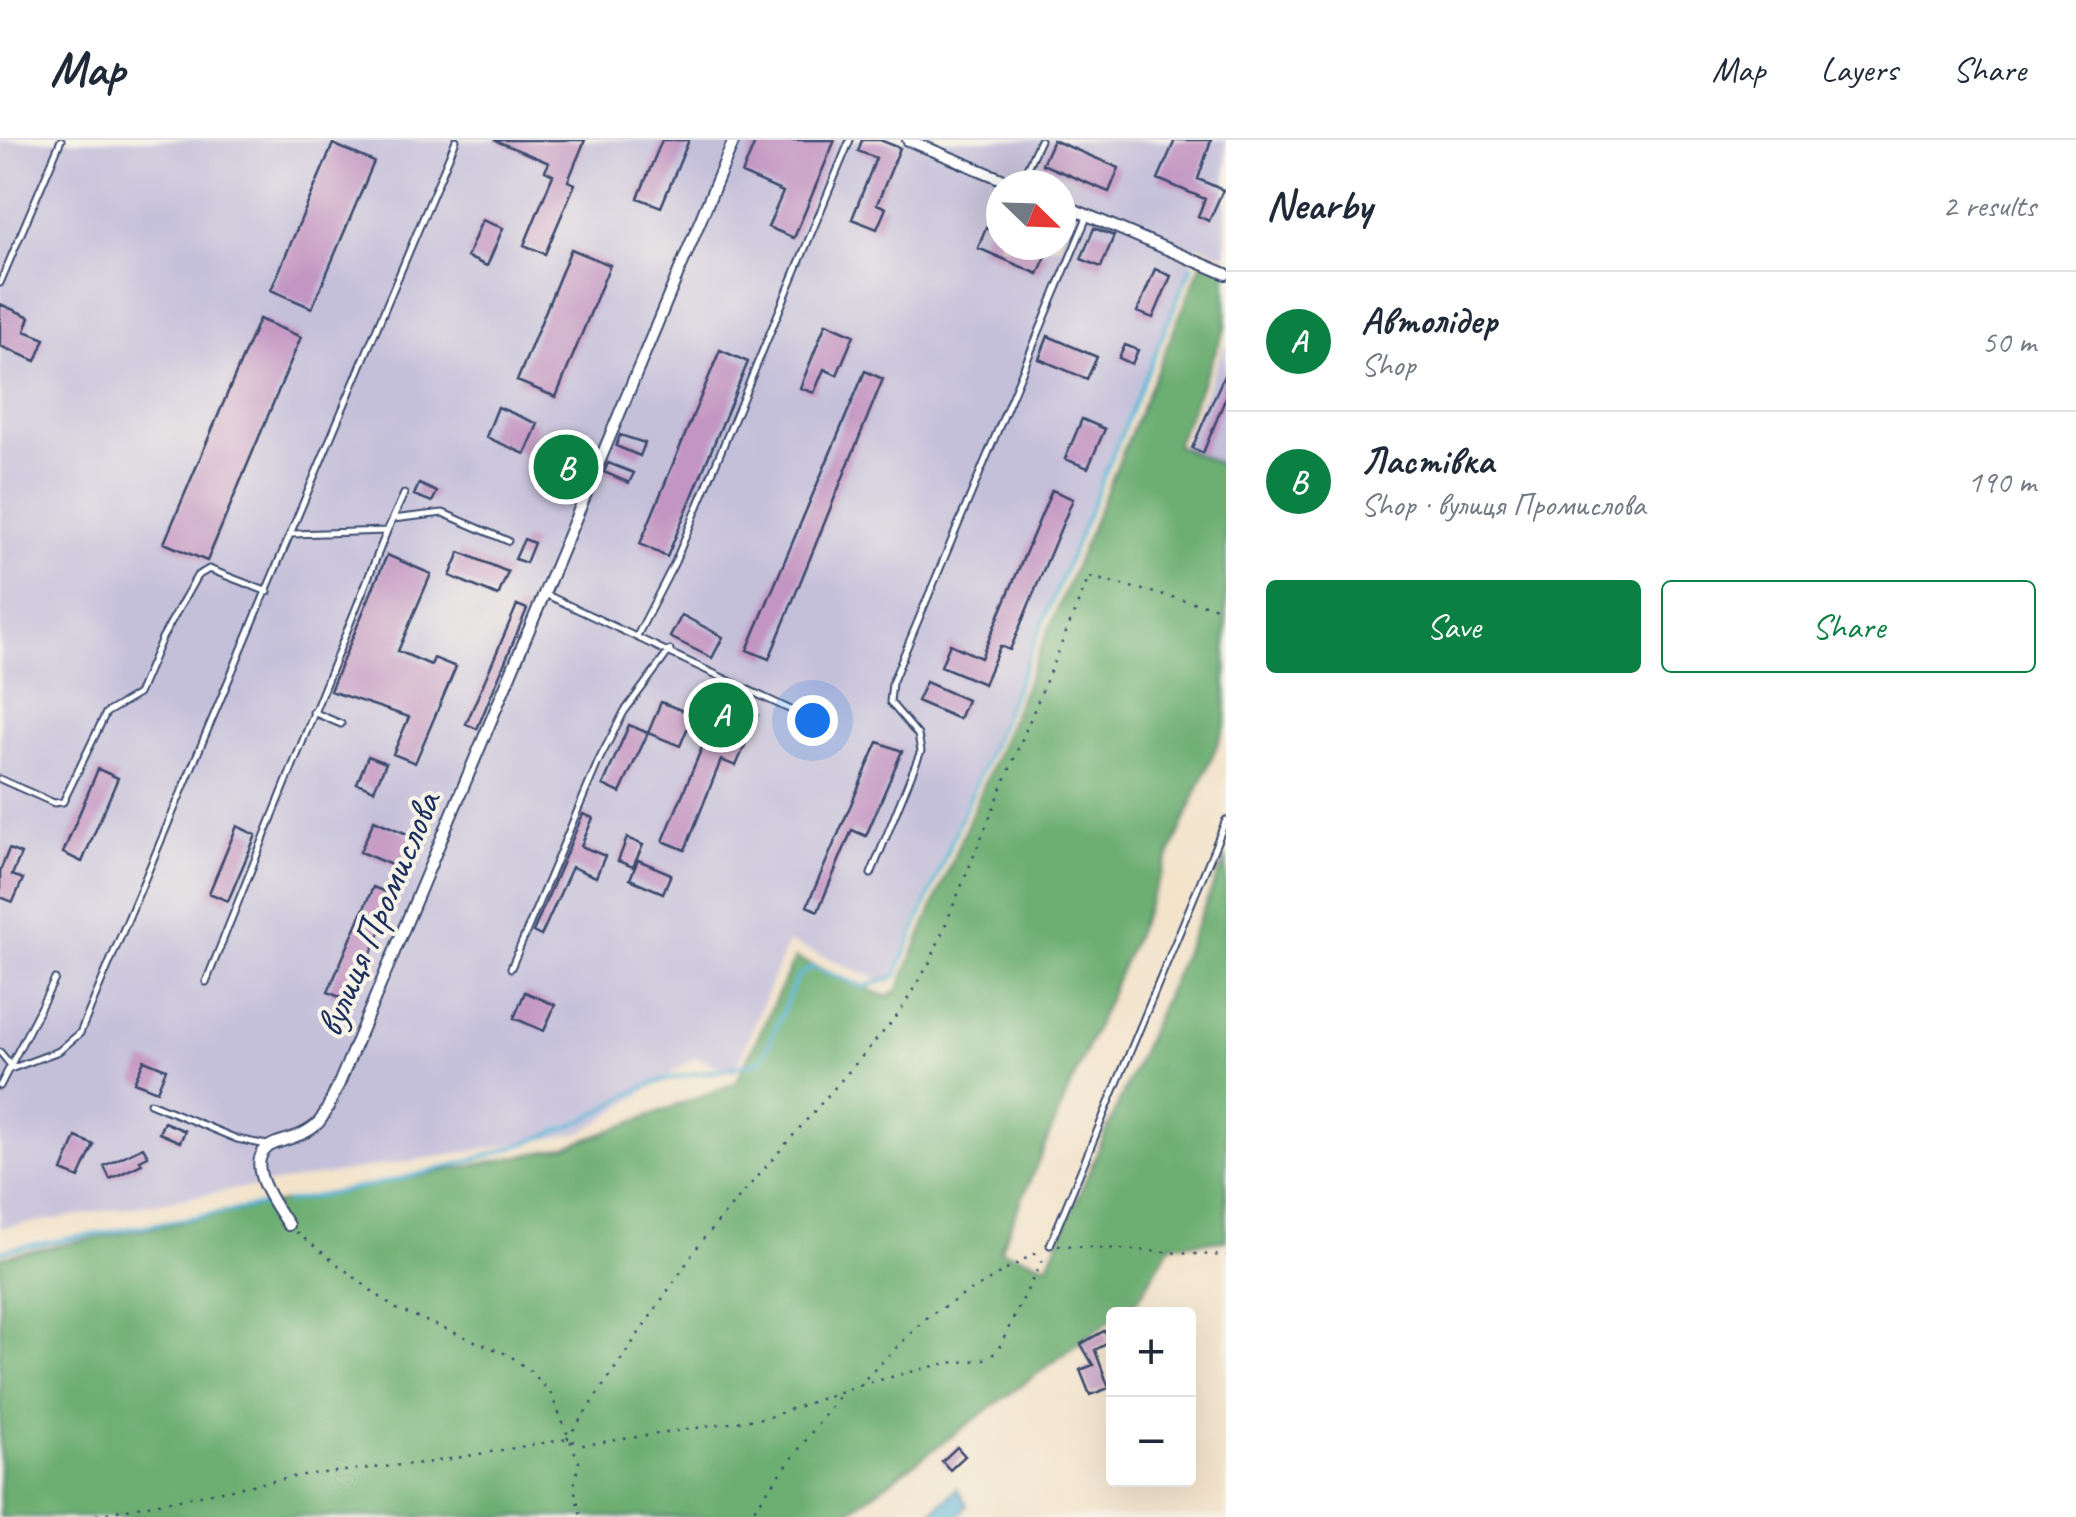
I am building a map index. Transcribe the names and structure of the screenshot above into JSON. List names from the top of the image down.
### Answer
{
  "streets": {
    "street": ["вулиця Промислова"]
  },
  "north": "bottom right",
  "page": {
    "header": "Map",
    "nav": ["Map", "Layers", "Share"],
    "heading": ["Nearby", "2 results"],
    "list": [
      {
        "mark": "A",
        "name": "Автолідер",
        "note": "Shop",
        "value": "50 m"
      },
      {
        "mark": "B",
        "name": "Ластівка",
        "note": "Shop · вулиця Промислова",
        "value": "190 m"
      }
    ],
    "pins": ["B", "A"],
    "buttons": ["Save", "Share"],
    "map_buttons": ["+", "−"]
  }
}
